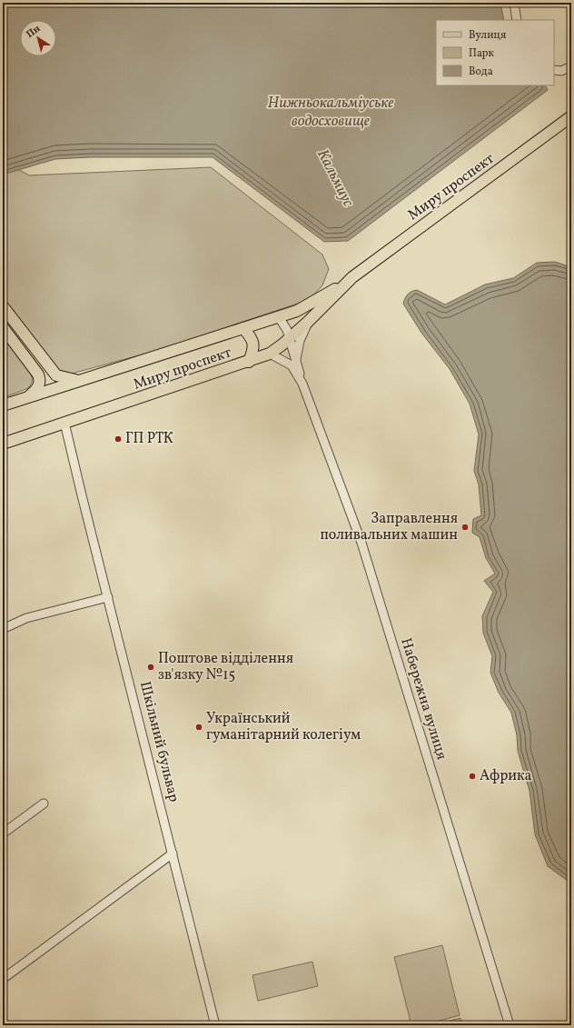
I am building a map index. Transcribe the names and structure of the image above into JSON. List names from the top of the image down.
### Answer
{
  "streets": {
    "main road": ["Миру проспект"],
    "street": ["Набережна вулиця", "Шкільний бульвар"]
  },
  "crossings": [
    ["Миру проспект", "Шкільний бульвар"]
  ],
  "water": ["Нижньокальміуське водосховище", "Кальмиус"],
  "places": [
    "ГП РТК",
    "Заправлення поливальних машин",
    "Поштове відділення зв'язку №15",
    "Український гуманітарний колегіум",
    "Африка"
  ],
  "legend": ["Вулиця", "Парк", "Вода"],
  "north": "top left"
}
